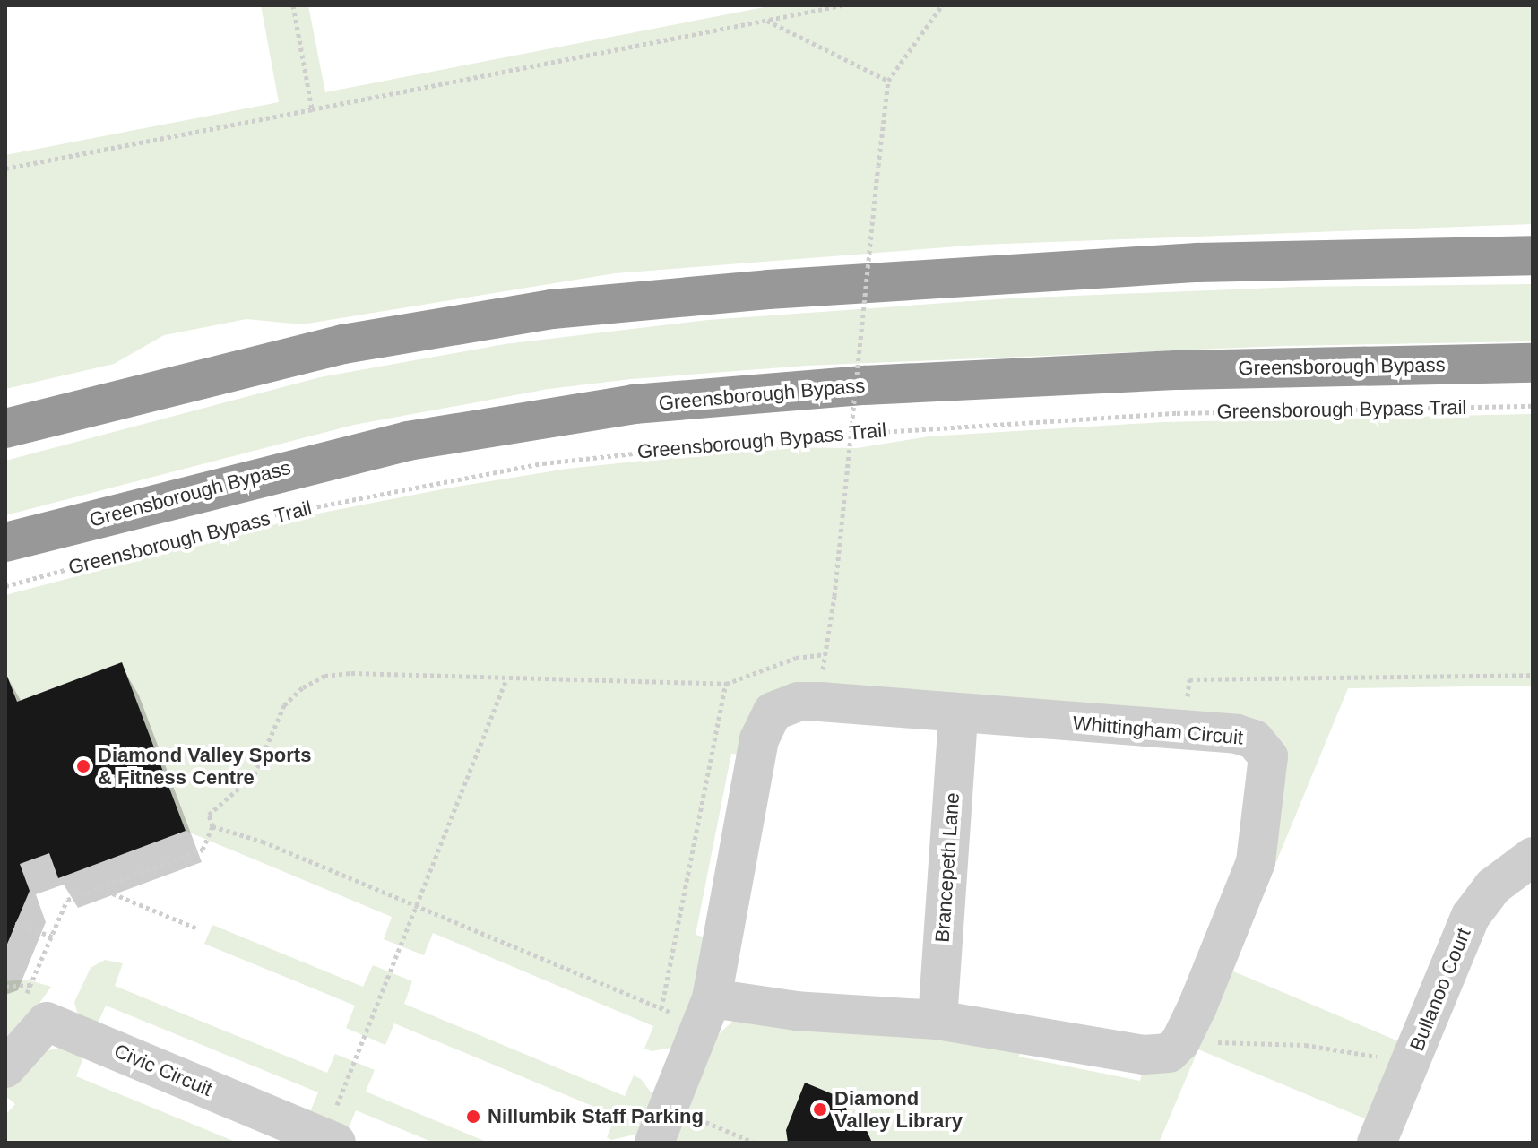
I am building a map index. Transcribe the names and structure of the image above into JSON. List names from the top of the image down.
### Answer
{
  "streets": {
    "highway": ["Greensborough Bypass"],
    "street": [
      "Whittingham Circuit",
      "Brancepeth Lane",
      "Bullanoo Court",
      "Civic Circuit"
    ],
    "path": ["Greensborough Bypass Trail"]
  },
  "crossings": [
    ["Whittingham Circuit", "Brancepeth Lane"]
  ],
  "places": ["Diamond Valley Sports & Fitness Centre", "Diamond Valley Library", "Nillumbik Staff Parking"]
}
